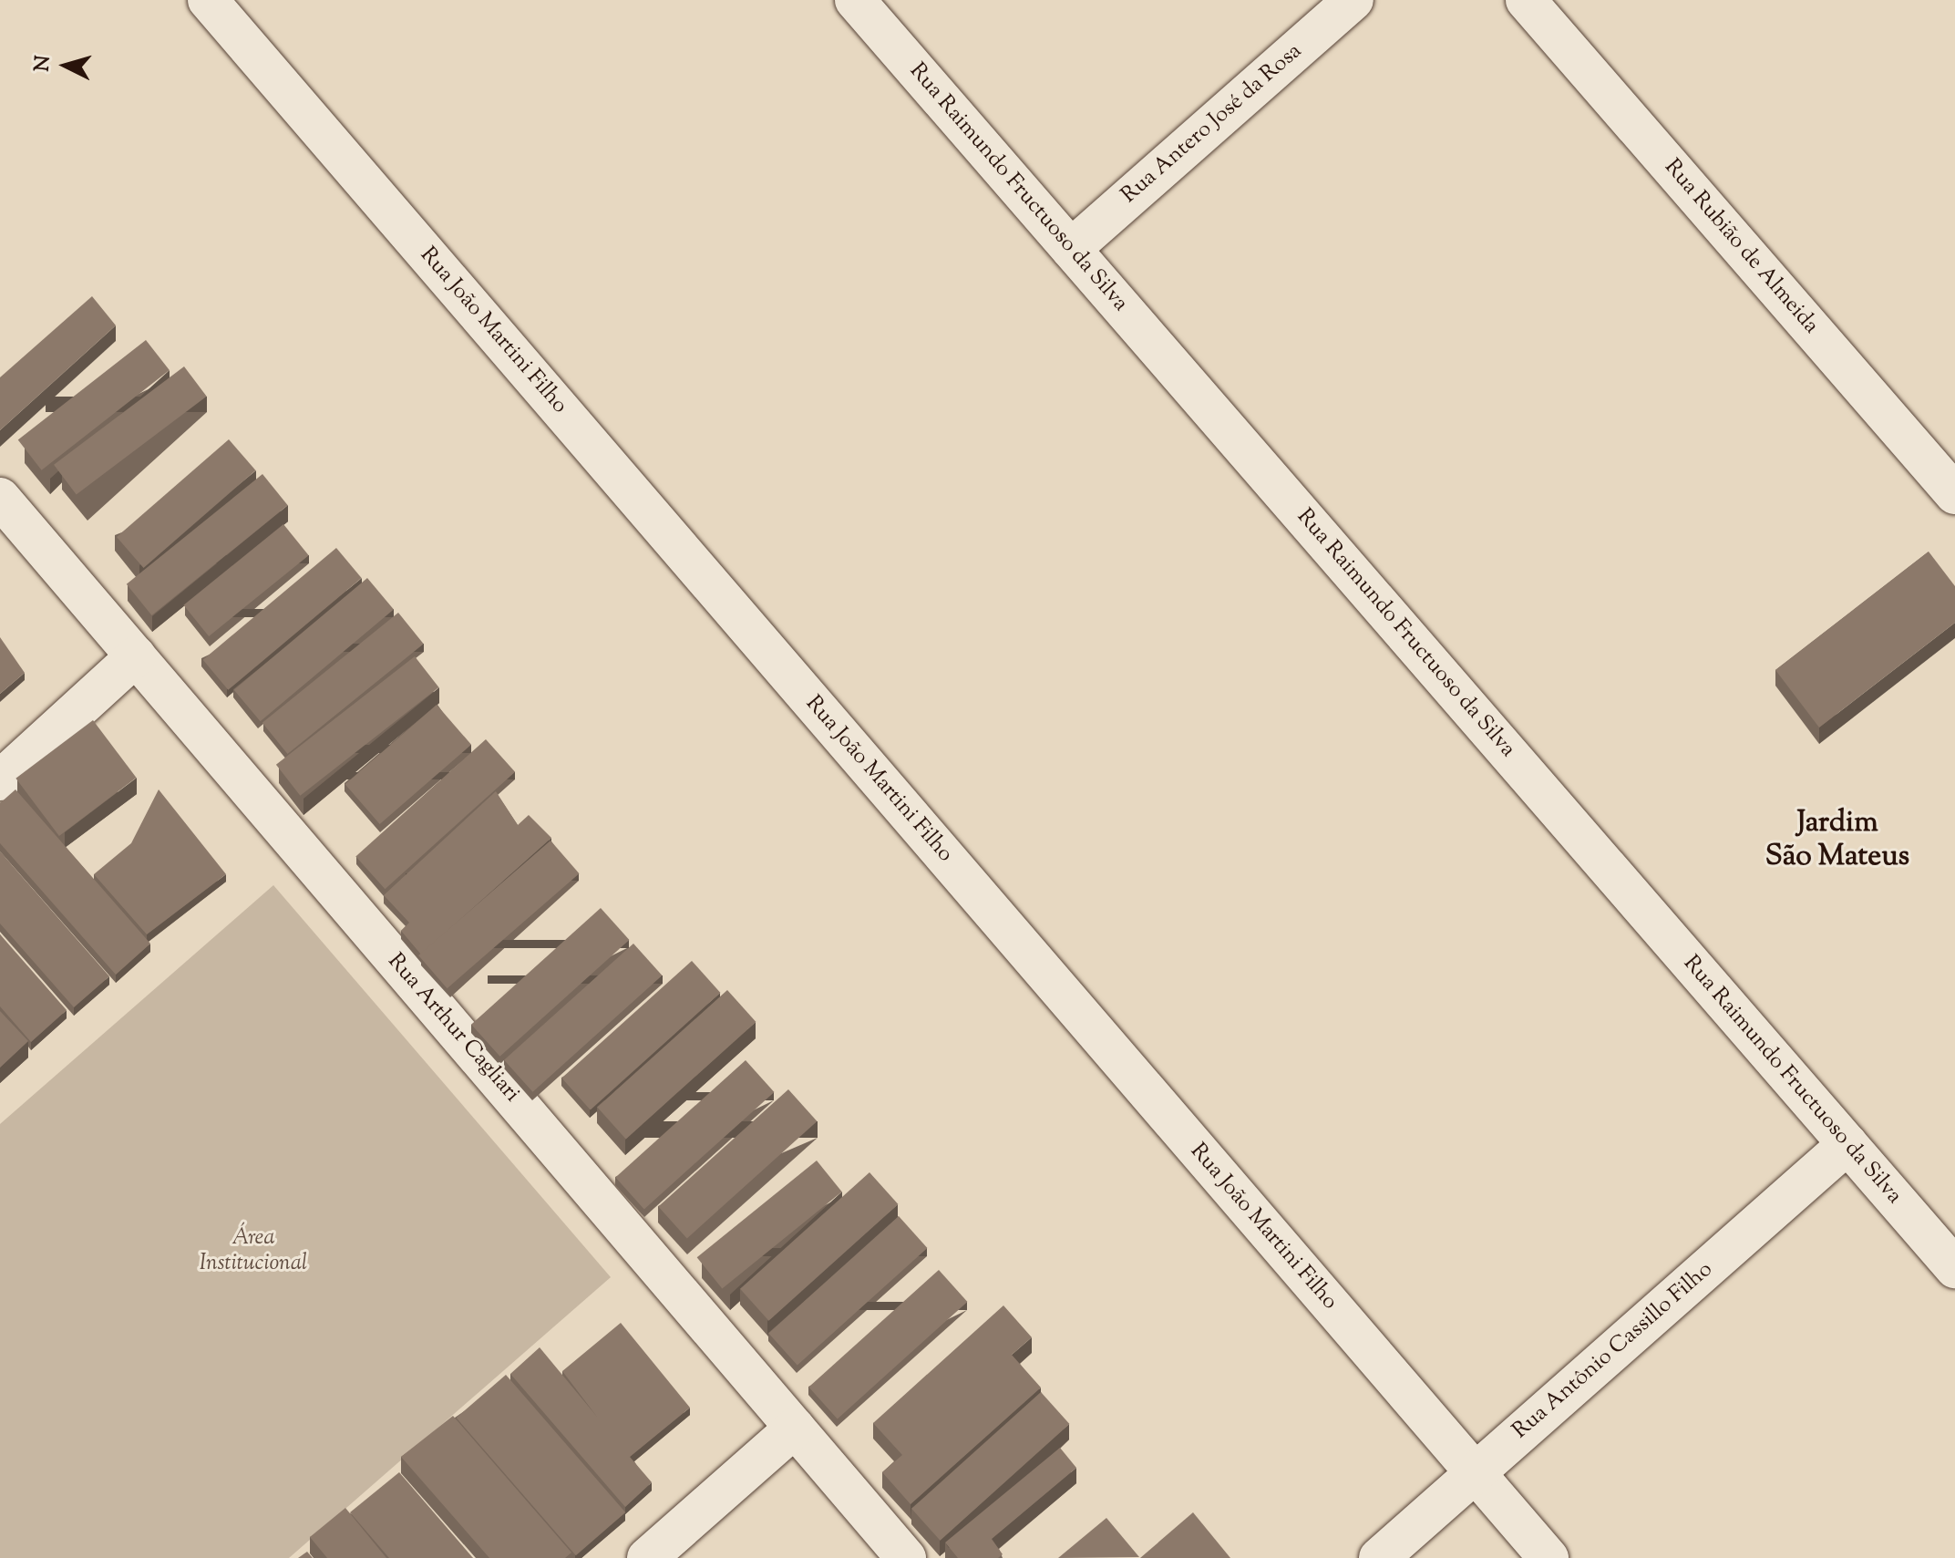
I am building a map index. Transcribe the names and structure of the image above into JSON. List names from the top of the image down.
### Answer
{
  "streets": {
    "street": [
      "Rua Antero José da Rosa",
      "Rua Raimundo Fructuoso da Silva",
      "Rua Rubião de Almeida",
      "Rua João Martini Filho",
      "Rua Arthur Cagliari",
      "Rua Antônio Cassillo Filho"
    ]
  },
  "crossings": [
    ["Rua Antero José da Rosa", "Rua Raimundo Fructuoso da Silva"],
    ["Rua Raimundo Fructuoso da Silva", "Rua Antônio Cassillo Filho"],
    ["Rua João Martini Filho", "Rua Antônio Cassillo Filho"]
  ],
  "districts": ["Jardim São Mateus"],
  "parks": ["Área Institucional"],
  "north": "left"
}
